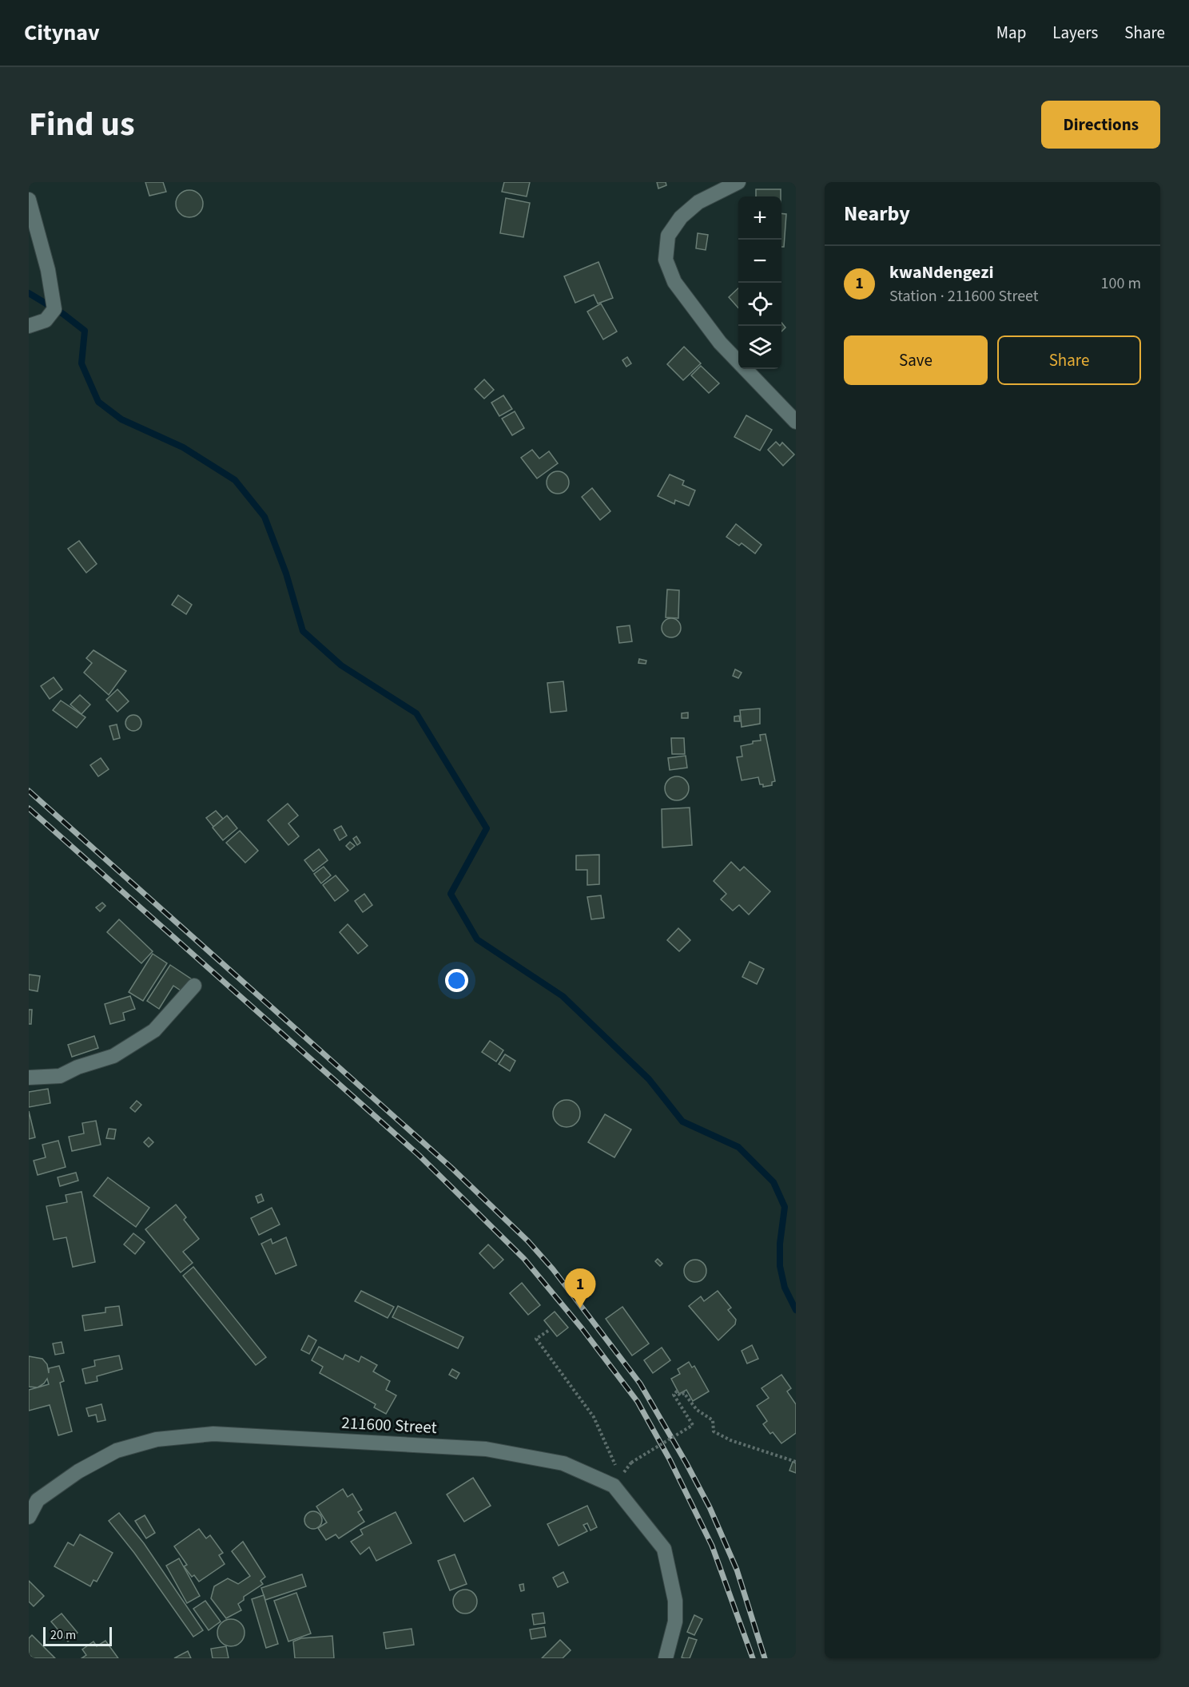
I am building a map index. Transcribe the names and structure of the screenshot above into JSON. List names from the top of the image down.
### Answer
{
  "streets": {
    "street": ["211600 Street"]
  },
  "scale_bar": "20 m",
  "page": {
    "header": "Citynav",
    "nav": ["Map", "Layers", "Share"],
    "title": "Find us",
    "buttons": [
      "Directions",
      ["Save", "Share"]
    ],
    "heading": "Nearby",
    "map_buttons": ["+", "−"],
    "list": [
      {
        "mark": "1",
        "name": "kwaNdengezi",
        "note": "Station · 211600 Street",
        "value": "100 m"
      }
    ],
    "pins": "1",
    "scale": "20 m"
  }
}
